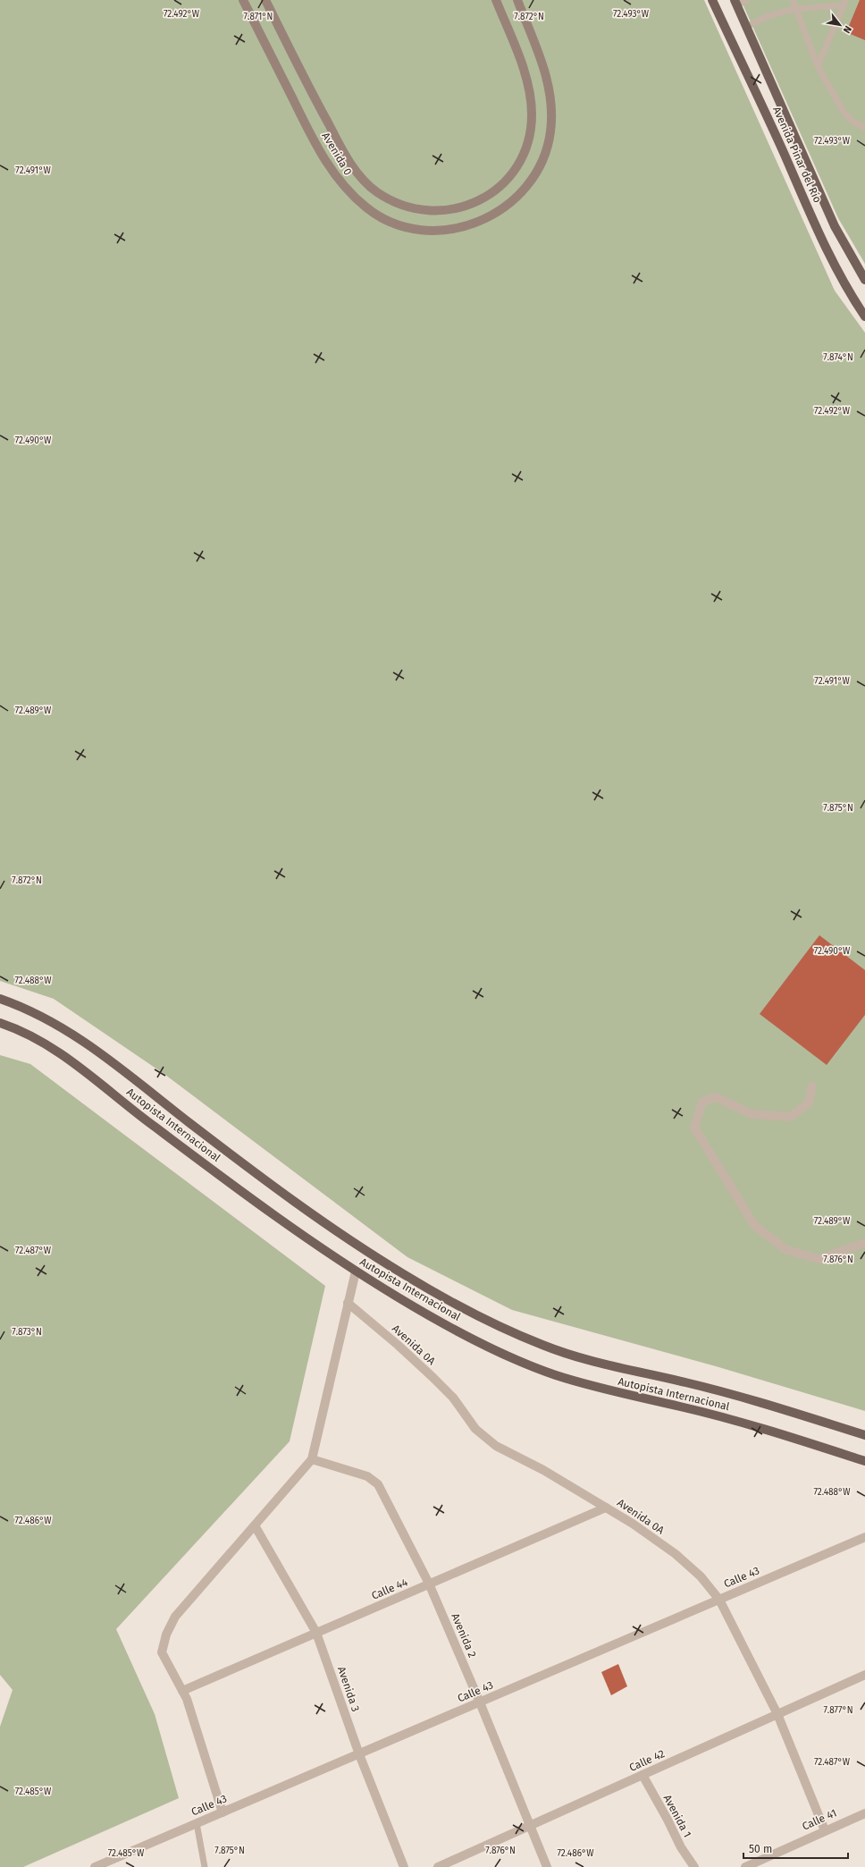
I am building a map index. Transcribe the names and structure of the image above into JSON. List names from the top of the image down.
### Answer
{
  "streets": {
    "main road": ["Avenida 0", "Avenida Pinar del Río", "Autopista Internacional"],
    "street": [
      "Avenida 0A",
      "Calle 43",
      "Calle 44",
      "Avenida 2",
      "Avenida 3",
      "Calle 42",
      "Avenida 1",
      "Calle 41"
    ]
  },
  "crossings": [
    ["Avenida 0A", "Calle 43"],
    ["Avenida 0A", "Calle 44"],
    ["Avenida 0A", "Calle 42"],
    ["Avenida 0A", "Calle 41"],
    ["Calle 43", "Avenida 2"],
    ["Calle 43", "Avenida 3"],
    ["Calle 44", "Avenida 2"],
    ["Calle 44", "Avenida 3"],
    ["Avenida 2", "Calle 42"],
    ["Calle 42", "Avenida 1"]
  ],
  "scale_bar": "50 m",
  "north": "bottom right",
  "coordinates": [
    "72.492°W",
    "72.493°W",
    "7.871°N",
    "7.872°N",
    "72.491°W",
    "7.874°N",
    "72.490°W",
    "72.489°W",
    "7.875°N",
    "72.488°W",
    "72.487°W",
    "7.876°N",
    "7.873°N",
    "72.486°W",
    "7.877°N",
    "72.485°W"
  ]
}
